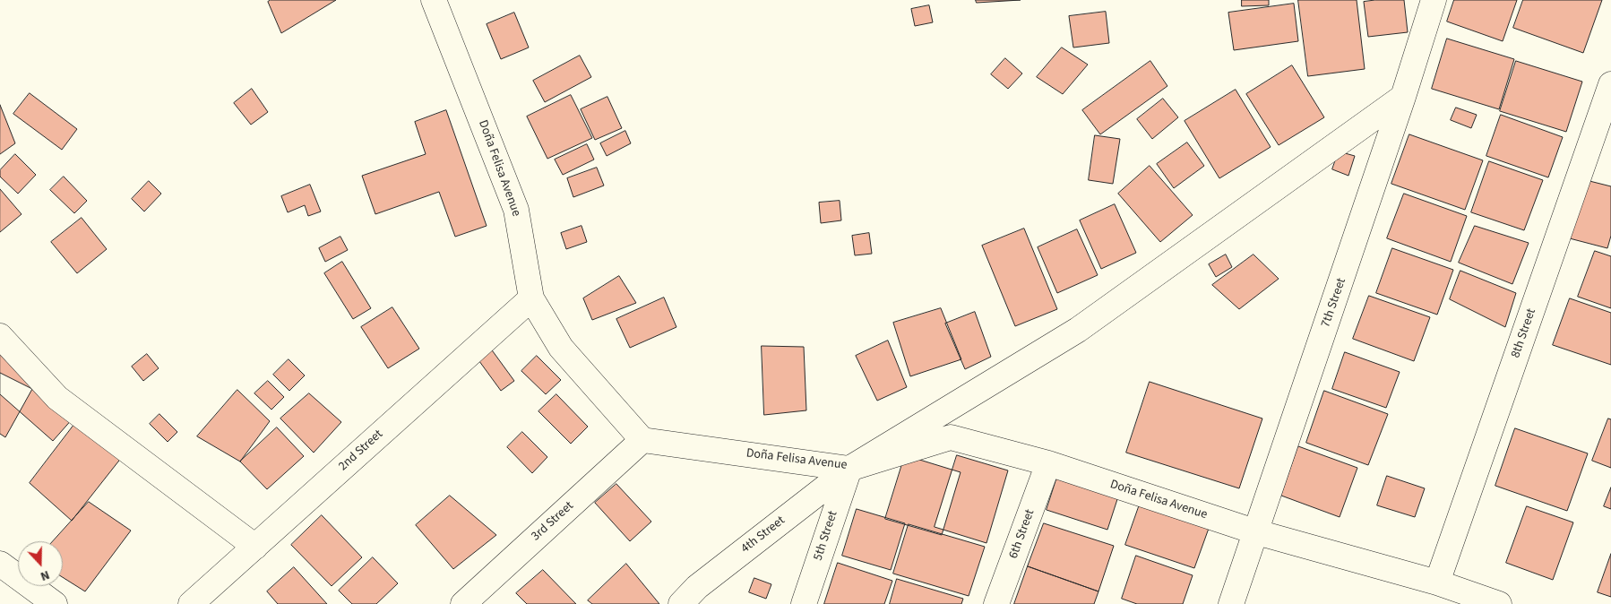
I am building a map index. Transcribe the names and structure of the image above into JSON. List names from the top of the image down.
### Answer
{
  "streets": {
    "street": [
      "Doña Felisa Avenue",
      "7th Street",
      "8th Street",
      "2nd Street",
      "3rd Street",
      "6th Street",
      "4th Street",
      "5th Street"
    ]
  },
  "crossings": [
    ["Doña Felisa Avenue", "7th Street"],
    ["Doña Felisa Avenue", "8th Street"],
    ["Doña Felisa Avenue", "2nd Street"],
    ["Doña Felisa Avenue", "3rd Street"],
    ["Doña Felisa Avenue", "6th Street"],
    ["Doña Felisa Avenue", "4th Street"],
    ["Doña Felisa Avenue", "5th Street"],
    ["4th Street", "5th Street"]
  ],
  "north": "bottom"
}
